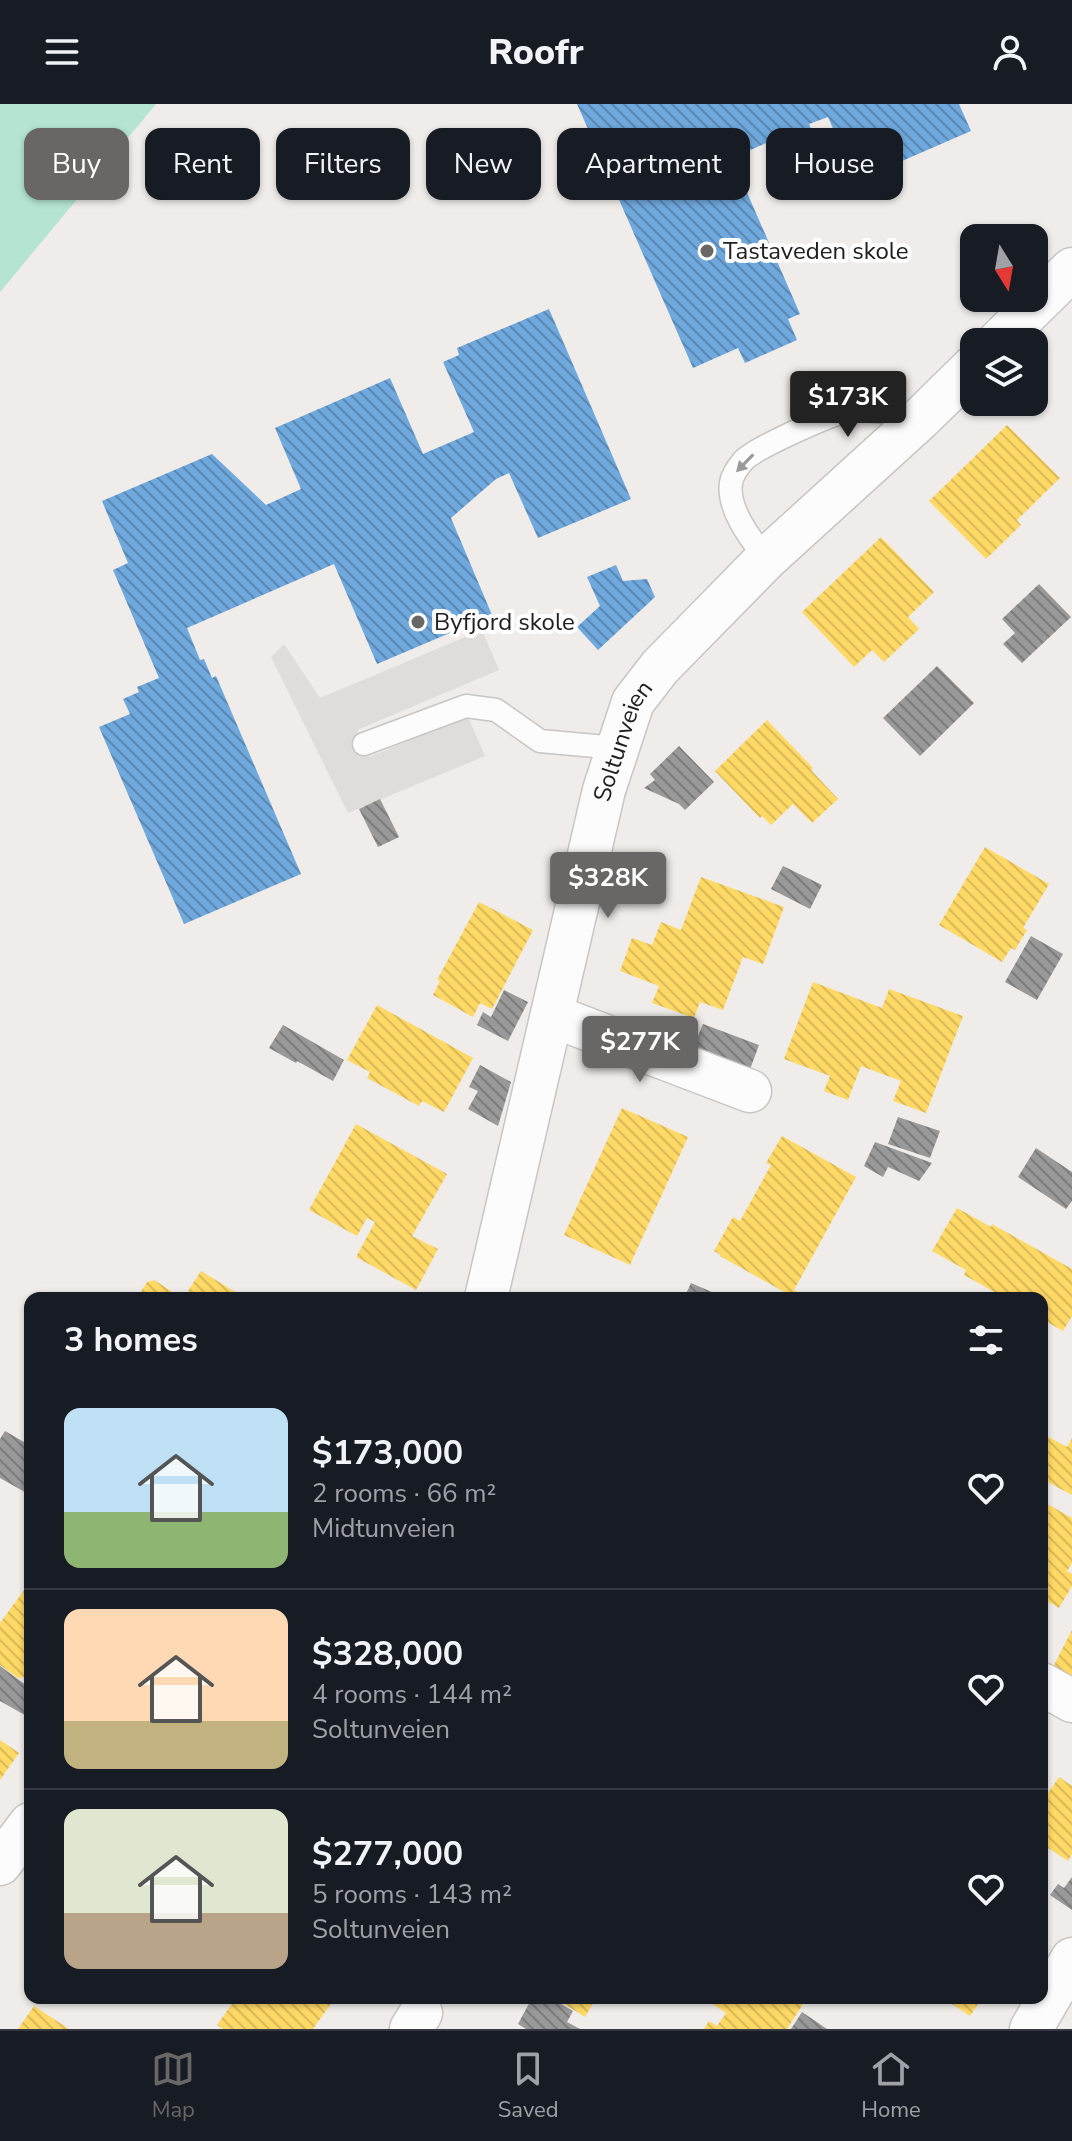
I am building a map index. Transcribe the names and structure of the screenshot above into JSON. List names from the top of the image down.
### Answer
{
  "streets": {
    "street": ["Soltunveien"]
  },
  "places": ["Tastaveden skole", "Byfjord skole"],
  "north": "bottom",
  "page": {
    "header": "Roofr",
    "chip": [
      "Buy",
      "Rent",
      "Filters",
      "New",
      "Apartment",
      "House"
    ],
    "price": ["$173K", "$328K", "$277K"],
    "heading": "3 homes",
    "list": [
      {
        "name": "$173,000",
        "note": "2 rooms · 66 m² · Midtunveien"
      },
      {
        "name": "$328,000",
        "note": "4 rooms · 144 m² · Soltunveien"
      },
      {
        "name": "$277,000",
        "note": "5 rooms · 143 m² · Soltunveien"
      }
    ],
    "tabs": ["Map", "Saved", "Home"]
  }
}
